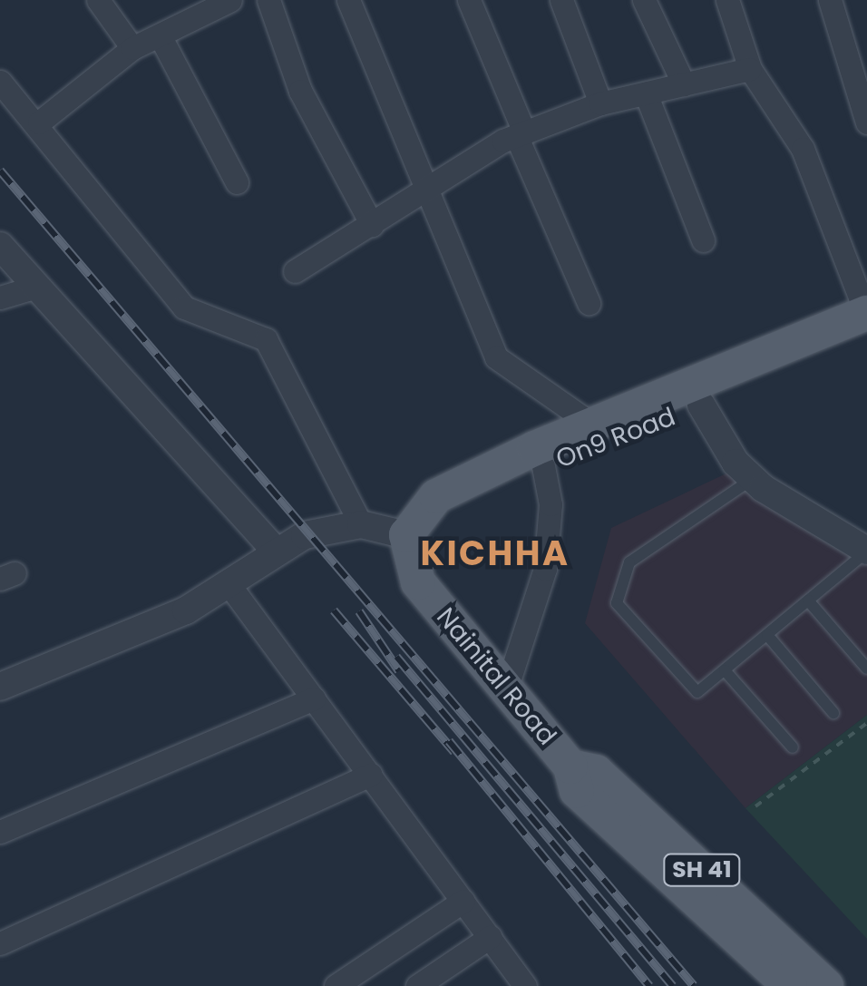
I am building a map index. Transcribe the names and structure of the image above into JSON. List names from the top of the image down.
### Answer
{
  "streets": {
    "main road": ["On9 Road", "Nainital Road", "SH 41"]
  },
  "crossings": [
    ["On9 Road", "Nainital Road"]
  ],
  "districts": ["KICHHA"]
}
